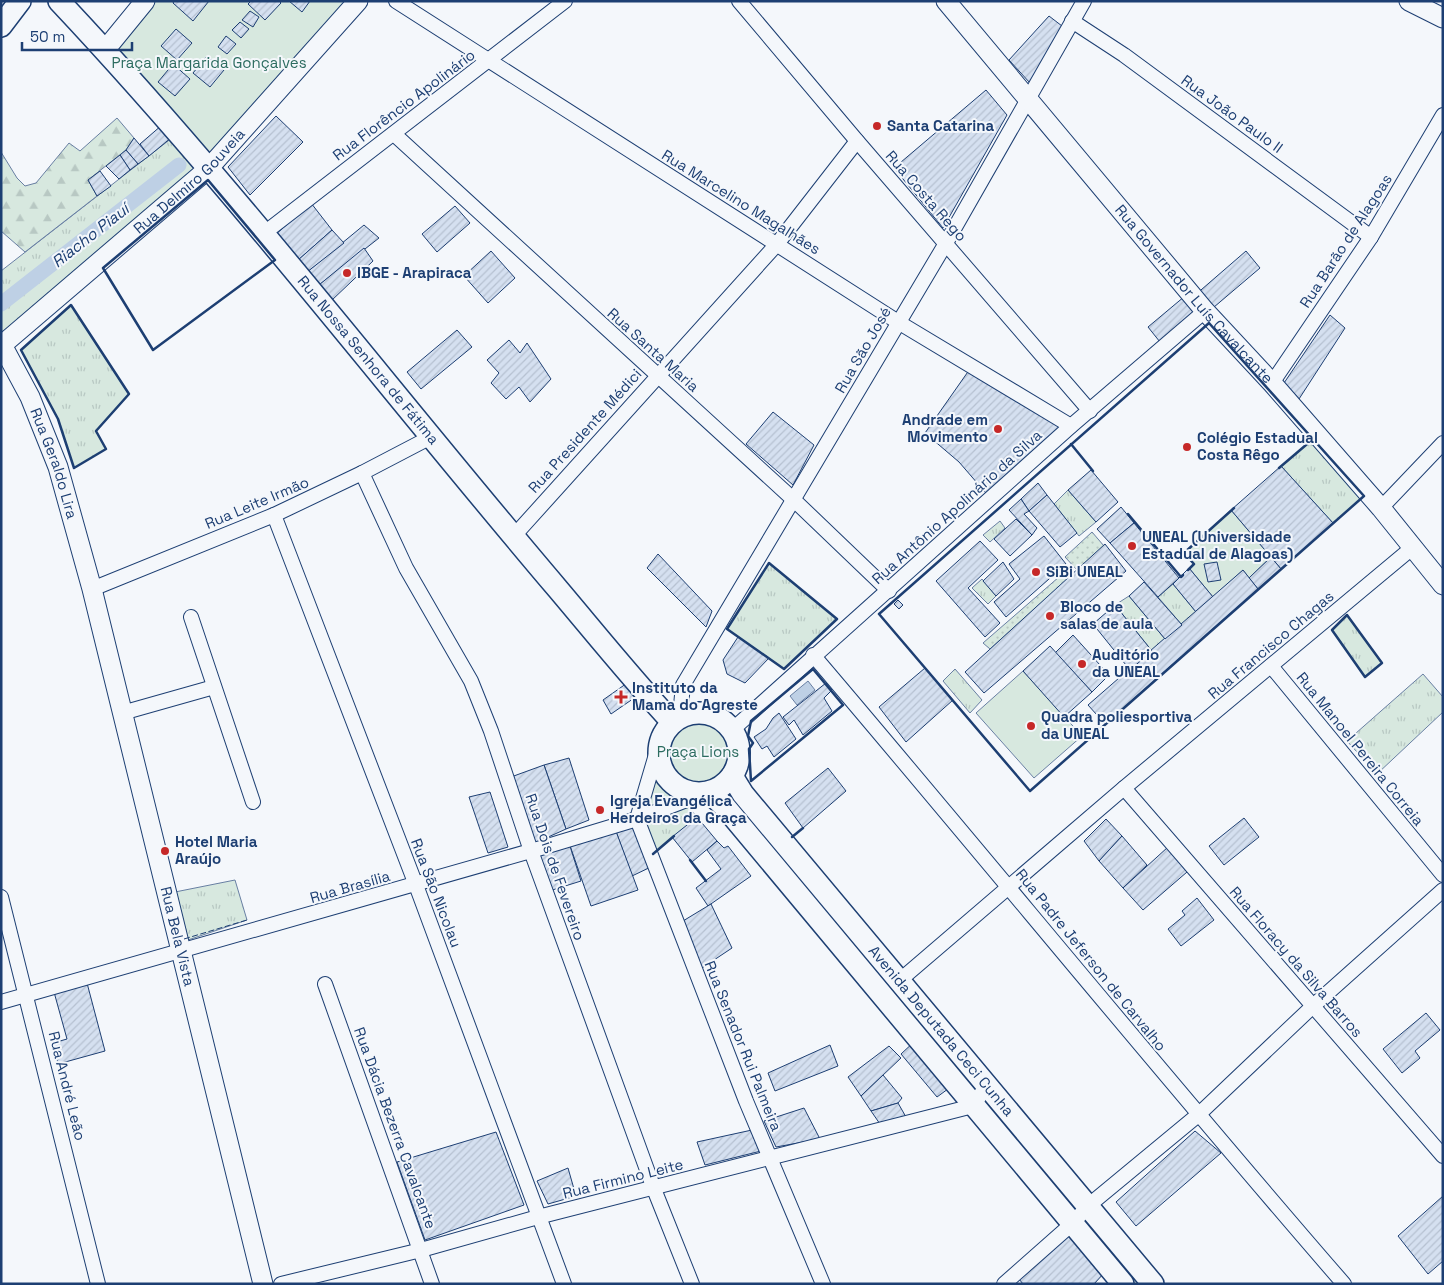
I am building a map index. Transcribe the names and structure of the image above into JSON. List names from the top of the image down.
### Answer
{
  "streets": {
    "main road": ["Rua Nossa Senhora de Fátima", "Avenida Deputada Ceci Cunha"],
    "street": [
      "Rua Florêncio Apolinário",
      "Rua João Paulo II",
      "Rua Delmiro Gouveia",
      "Rua Costa Rego",
      "Rua Marcelino Magalhães",
      "Rua Barão de Alagoas",
      "Rua Governador Luís Cavalcante",
      "Rua Santa Maria",
      "Rua São José",
      "Rua Presidente Médici",
      "Rua Geraldo Lira",
      "Rua Leite Irmão",
      "Rua Antônio Apolinário da Silva",
      "Rua Francisco Chagas",
      "Rua Manoel Pereira Correia",
      "Rua Dois de Fevereiro",
      "Rua Brasília",
      "Rua São Nicolau",
      "Rua Bela Vista",
      "Rua Padre Jeferson de Carvalho",
      "Rua Floracy da Silva Barros",
      "Rua Senador Rui Palmeira",
      "Rua André Leão",
      "Rua Dácia Bezerra Cavalcante",
      "Rua Firmino Leite"
    ]
  },
  "crossings": [
    ["Rua Florêncio Apolinário", "Rua Marcelino Magalhães"],
    ["Rua Florêncio Apolinário", "Rua Santa Maria"],
    ["Rua Florêncio Apolinário", "Rua Nossa Senhora de Fátima"],
    ["Rua João Paulo II", "Rua Barão de Alagoas"],
    ["Rua João Paulo II", "Rua São José"],
    ["Rua Delmiro Gouveia", "Rua Nossa Senhora de Fátima"],
    ["Rua Delmiro Gouveia", "Rua Geraldo Lira"],
    ["Rua Costa Rego", "Rua São José"],
    ["Rua Costa Rego", "Rua Presidente Médici"],
    ["Rua Costa Rego", "Rua Antônio Apolinário da Silva"],
    ["Rua Marcelino Magalhães", "Rua São José"],
    ["Rua Marcelino Magalhães", "Rua Presidente Médici"],
    ["Rua Marcelino Magalhães", "Rua Antônio Apolinário da Silva"],
    ["Rua Barão de Alagoas", "Rua Governador Luís Cavalcante"],
    ["Rua Governador Luís Cavalcante", "Rua São José"],
    ["Rua Governador Luís Cavalcante", "Rua Antônio Apolinário da Silva"],
    ["Rua Governador Luís Cavalcante", "Rua Francisco Chagas"],
    ["Rua Santa Maria", "Rua São José"],
    ["Rua Santa Maria", "Rua Presidente Médici"],
    ["Rua Santa Maria", "Rua Antônio Apolinário da Silva"],
    ["Rua São José", "Rua Nossa Senhora de Fátima"],
    ["Rua São José", "Rua Antônio Apolinário da Silva"],
    ["Rua São José", "Rua Brasília"],
    ["Rua São José", "Avenida Deputada Ceci Cunha"],
    ["Rua Nossa Senhora de Fátima", "Rua Presidente Médici"],
    ["Rua Nossa Senhora de Fátima", "Rua Leite Irmão"],
    ["Rua Nossa Senhora de Fátima", "Rua Antônio Apolinário da Silva"],
    ["Rua Nossa Senhora de Fátima", "Rua Brasília"],
    ["Rua Nossa Senhora de Fátima", "Avenida Deputada Ceci Cunha"],
    ["Rua Geraldo Lira", "Rua Leite Irmão"],
    ["Rua Geraldo Lira", "Rua Bela Vista"],
    ["Rua Leite Irmão", "Rua Dois de Fevereiro"],
    ["Rua Leite Irmão", "Rua São Nicolau"],
    ["Rua Leite Irmão", "Rua Bela Vista"],
    ["Rua Antônio Apolinário da Silva", "Rua Brasília"],
    ["Rua Antônio Apolinário da Silva", "Rua Padre Jeferson de Carvalho"],
    ["Rua Antônio Apolinário da Silva", "Avenida Deputada Ceci Cunha"],
    ["Rua Francisco Chagas", "Rua Manoel Pereira Correia"],
    ["Rua Francisco Chagas", "Rua Padre Jeferson de Carvalho"],
    ["Rua Francisco Chagas", "Rua Floracy da Silva Barros"],
    ["Rua Francisco Chagas", "Avenida Deputada Ceci Cunha"],
    ["Rua Dois de Fevereiro", "Rua Brasília"],
    ["Rua Dois de Fevereiro", "Rua Firmino Leite"],
    ["Rua Brasília", "Rua São Nicolau"],
    ["Rua Brasília", "Rua Bela Vista"],
    ["Rua Brasília", "Avenida Deputada Ceci Cunha"],
    ["Rua Brasília", "Rua Senador Rui Palmeira"],
    ["Rua Brasília", "Rua André Leão"],
    ["Rua São Nicolau", "Rua Firmino Leite"],
    ["Avenida Deputada Ceci Cunha", "Rua Firmino Leite"],
    ["Rua Senador Rui Palmeira", "Rua Firmino Leite"],
    ["Rua Dácia Bezerra Cavalcante", "Rua Firmino Leite"]
  ],
  "water": ["Riacho Piauí"],
  "parks": ["Praça Margarida Gonçalves", "Praça Lions"],
  "places": {
    "other": [
      "Santa Catarina",
      "IBGE - Arapiraca",
      "Andrade em Movimento",
      "Colégio Estadual Costa Rêgo",
      "UNEAL (Universidade Estadual de Alagoas)",
      "SiBi UNEAL",
      "Bloco de salas de aula",
      "Auditório da UNEAL",
      "Quadra poliesportiva da UNEAL",
      "Igreja Evangélica Herdeiros da Graça",
      "Hotel Maria Araújo"
    ],
    "health": ["Instituto da Mama do Agreste"]
  },
  "scale_bar": "50 m"
}
